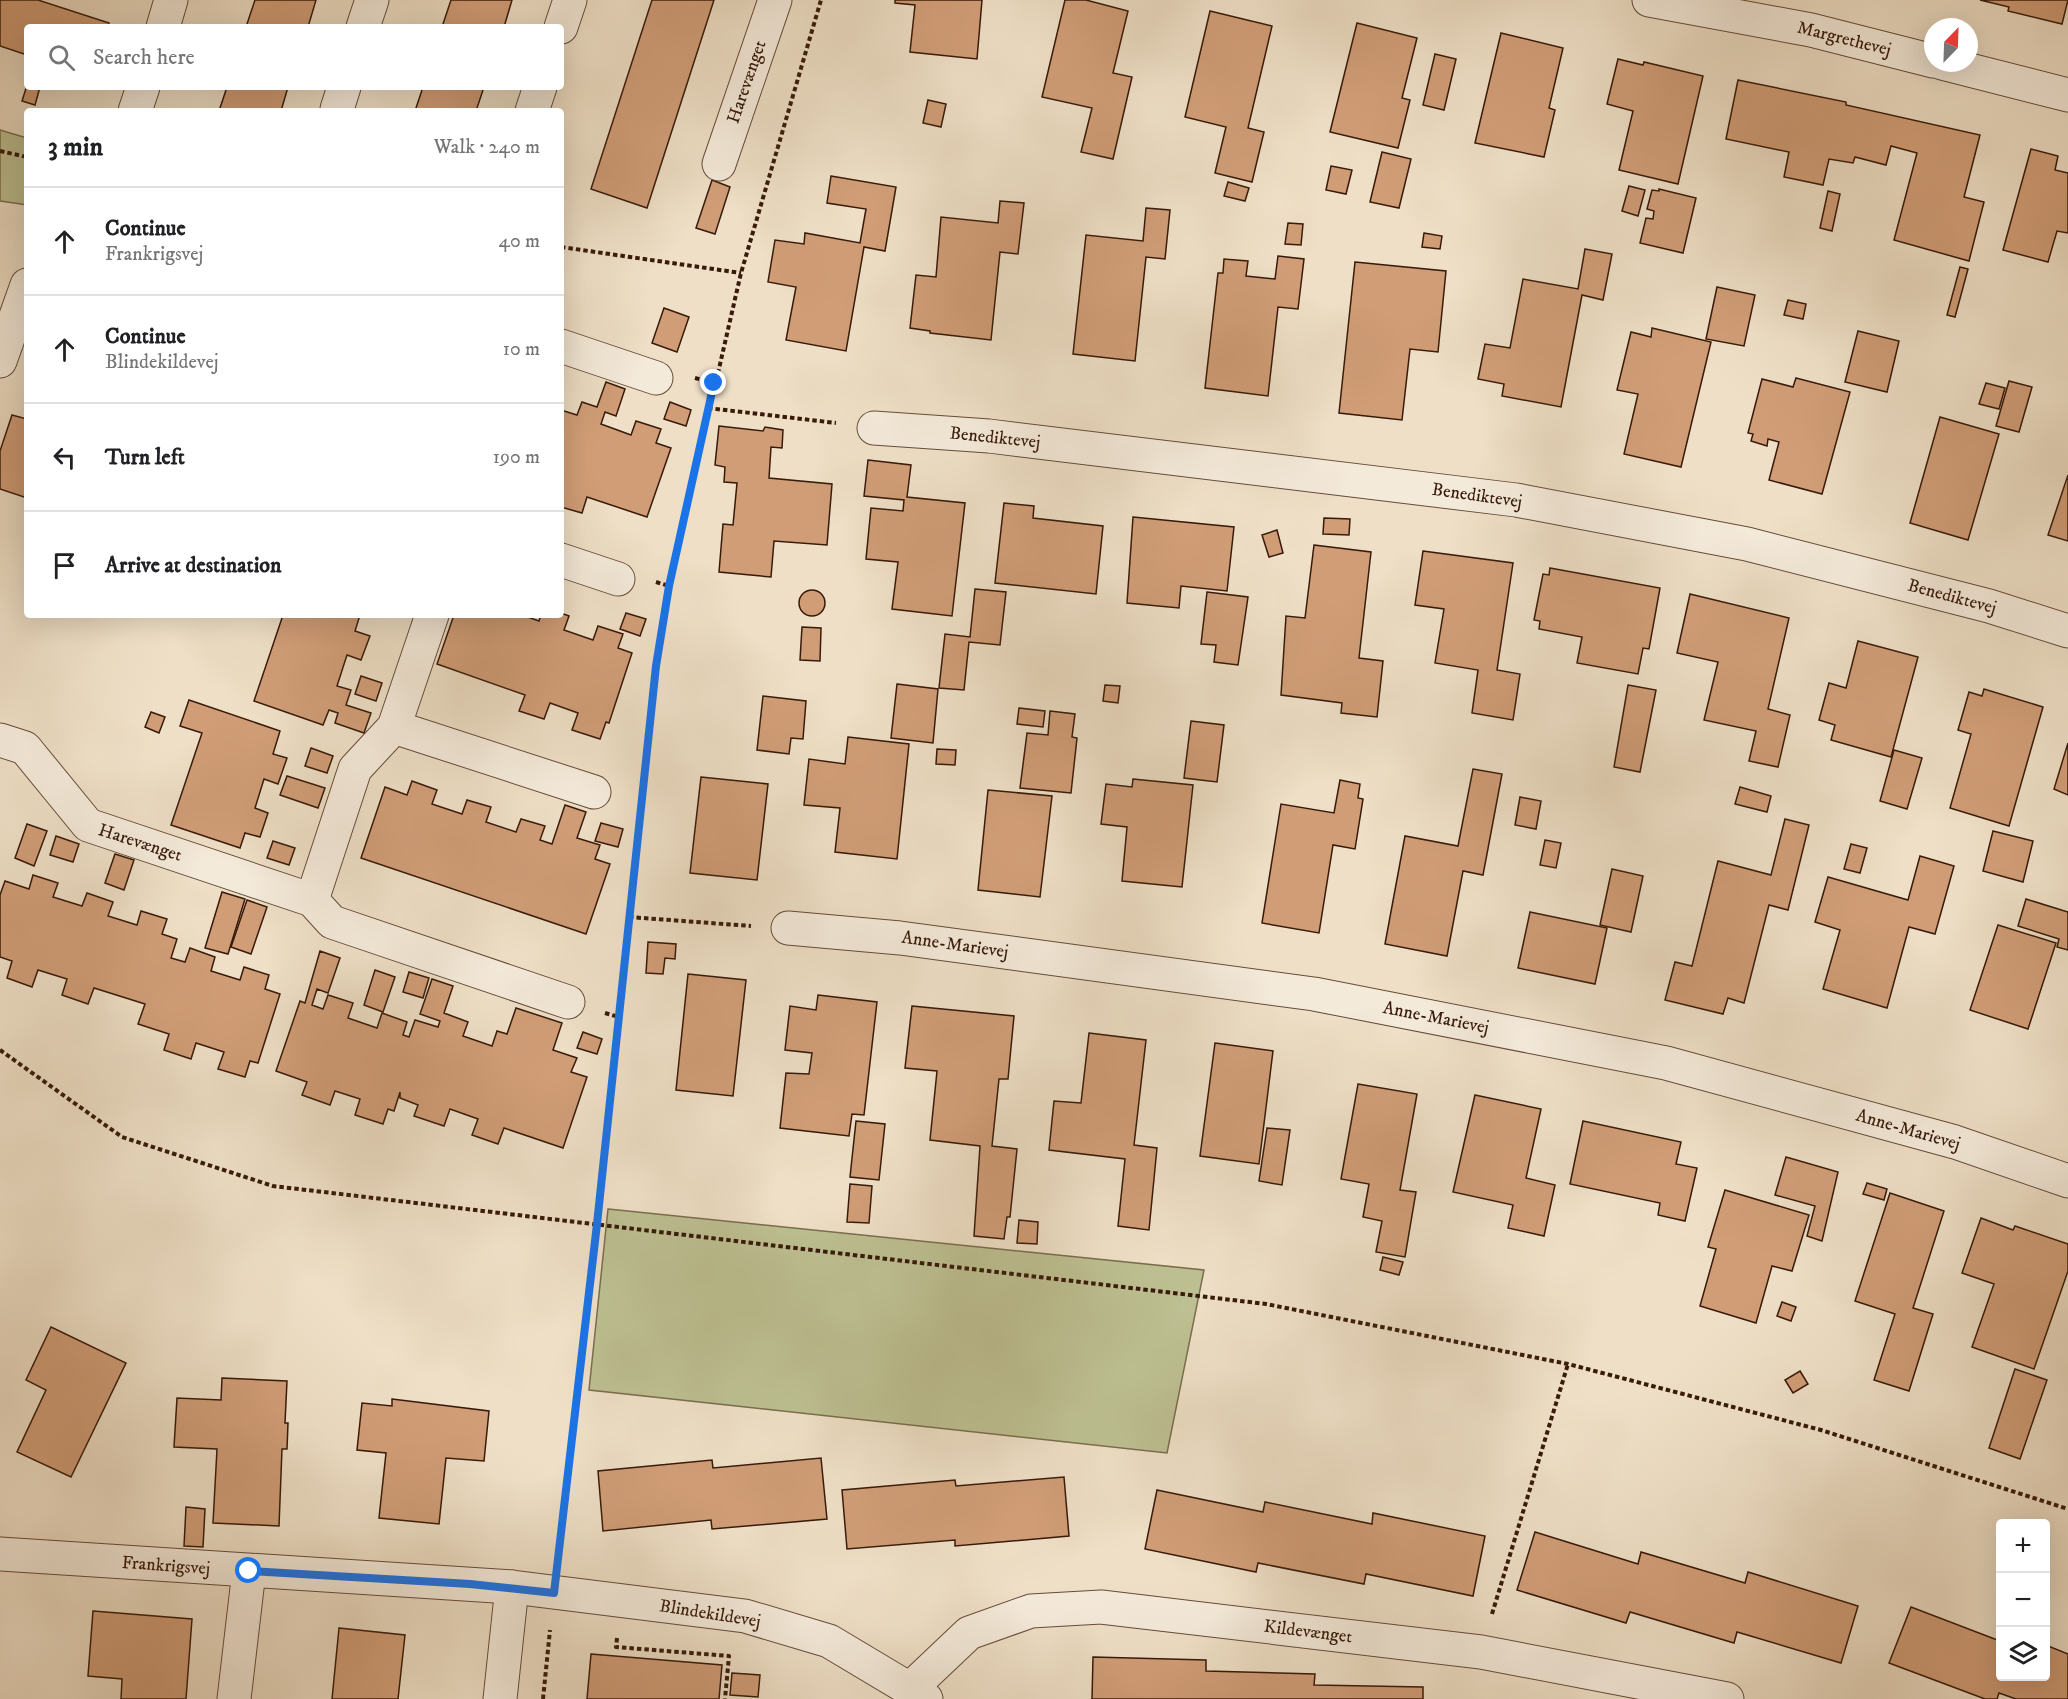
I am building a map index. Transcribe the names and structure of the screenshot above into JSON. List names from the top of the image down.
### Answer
{
  "streets": {
    "street": [
      "Margrethevej",
      "Harevænget",
      "Benediktevej",
      "Anne-Marievej",
      "Frankrigsvej",
      "Blindekildevej",
      "Kildevænget"
    ]
  },
  "crossings": [
    ["Frankrigsvej", "Blindekildevej"],
    ["Blindekildevej", "Kildevænget"]
  ],
  "north": "top right",
  "page": {
    "search": "Search here",
    "heading": ["3 min", "Walk · 240 m"],
    "list": [
      ["Continue", "Frankrigsvej", "40 m"],
      ["Continue", "Blindekildevej", "10 m"],
      ["Turn left", "190 m"],
      "Arrive at destination"
    ],
    "map_buttons": ["+", "−"]
  }
}
